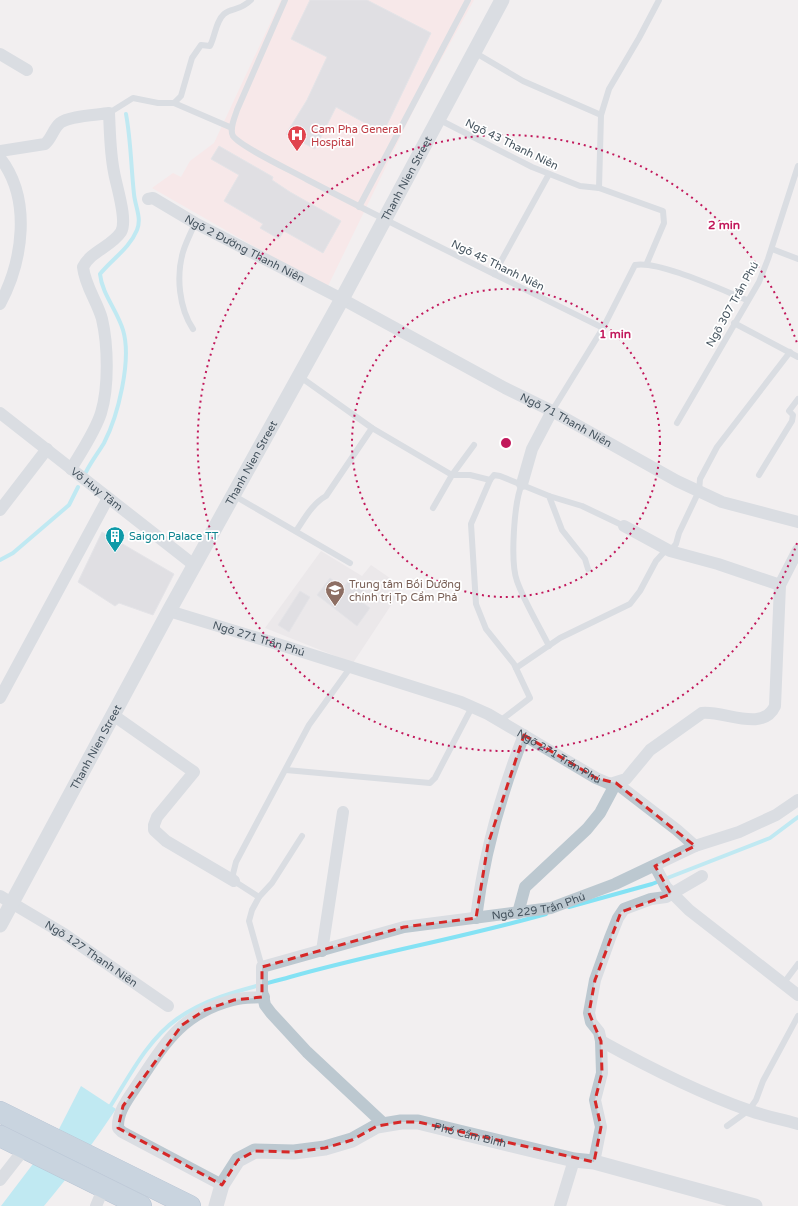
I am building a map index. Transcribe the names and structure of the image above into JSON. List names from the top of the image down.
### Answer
{
  "streets": {
    "street": [
      "Thanh Nien Street",
      "Ngõ 2 Đường Thanh Niên",
      "Ngõ 71 Thanh Niên",
      "Võ Huy Tâm",
      "Ngõ 271 Trần Phú",
      "Ngõ 229 Trần Phú",
      "Ngõ 127 Thanh Niên",
      "Phố Cẩm Bình"
    ],
    "lane": ["Ngõ 43 Thanh Niên", "Ngõ 45 Thanh Niên", "Ngõ 307 Trần Phú"]
  },
  "crossings": [
    ["Ngõ 43 Thanh Niên", "Thanh Nien Street"],
    ["Thanh Nien Street", "Ngõ 2 Đường Thanh Niên"],
    ["Thanh Nien Street", "Ngõ 45 Thanh Niên"],
    ["Thanh Nien Street", "Ngõ 71 Thanh Niên"],
    ["Thanh Nien Street", "Võ Huy Tâm"],
    ["Thanh Nien Street", "Ngõ 271 Trần Phú"],
    ["Thanh Nien Street", "Ngõ 127 Thanh Niên"],
    ["Ngõ 2 Đường Thanh Niên", "Ngõ 71 Thanh Niên"]
  ],
  "places": {
    "hospital": ["Cam Pha General Hospital"],
    "building": ["Saigon Palace TT"],
    "school or university": ["Trung tâm Bồi Dưỡng chính trị Tp Cẩm Phả"]
  },
  "rings": ["2 min", "1 min"]
}
